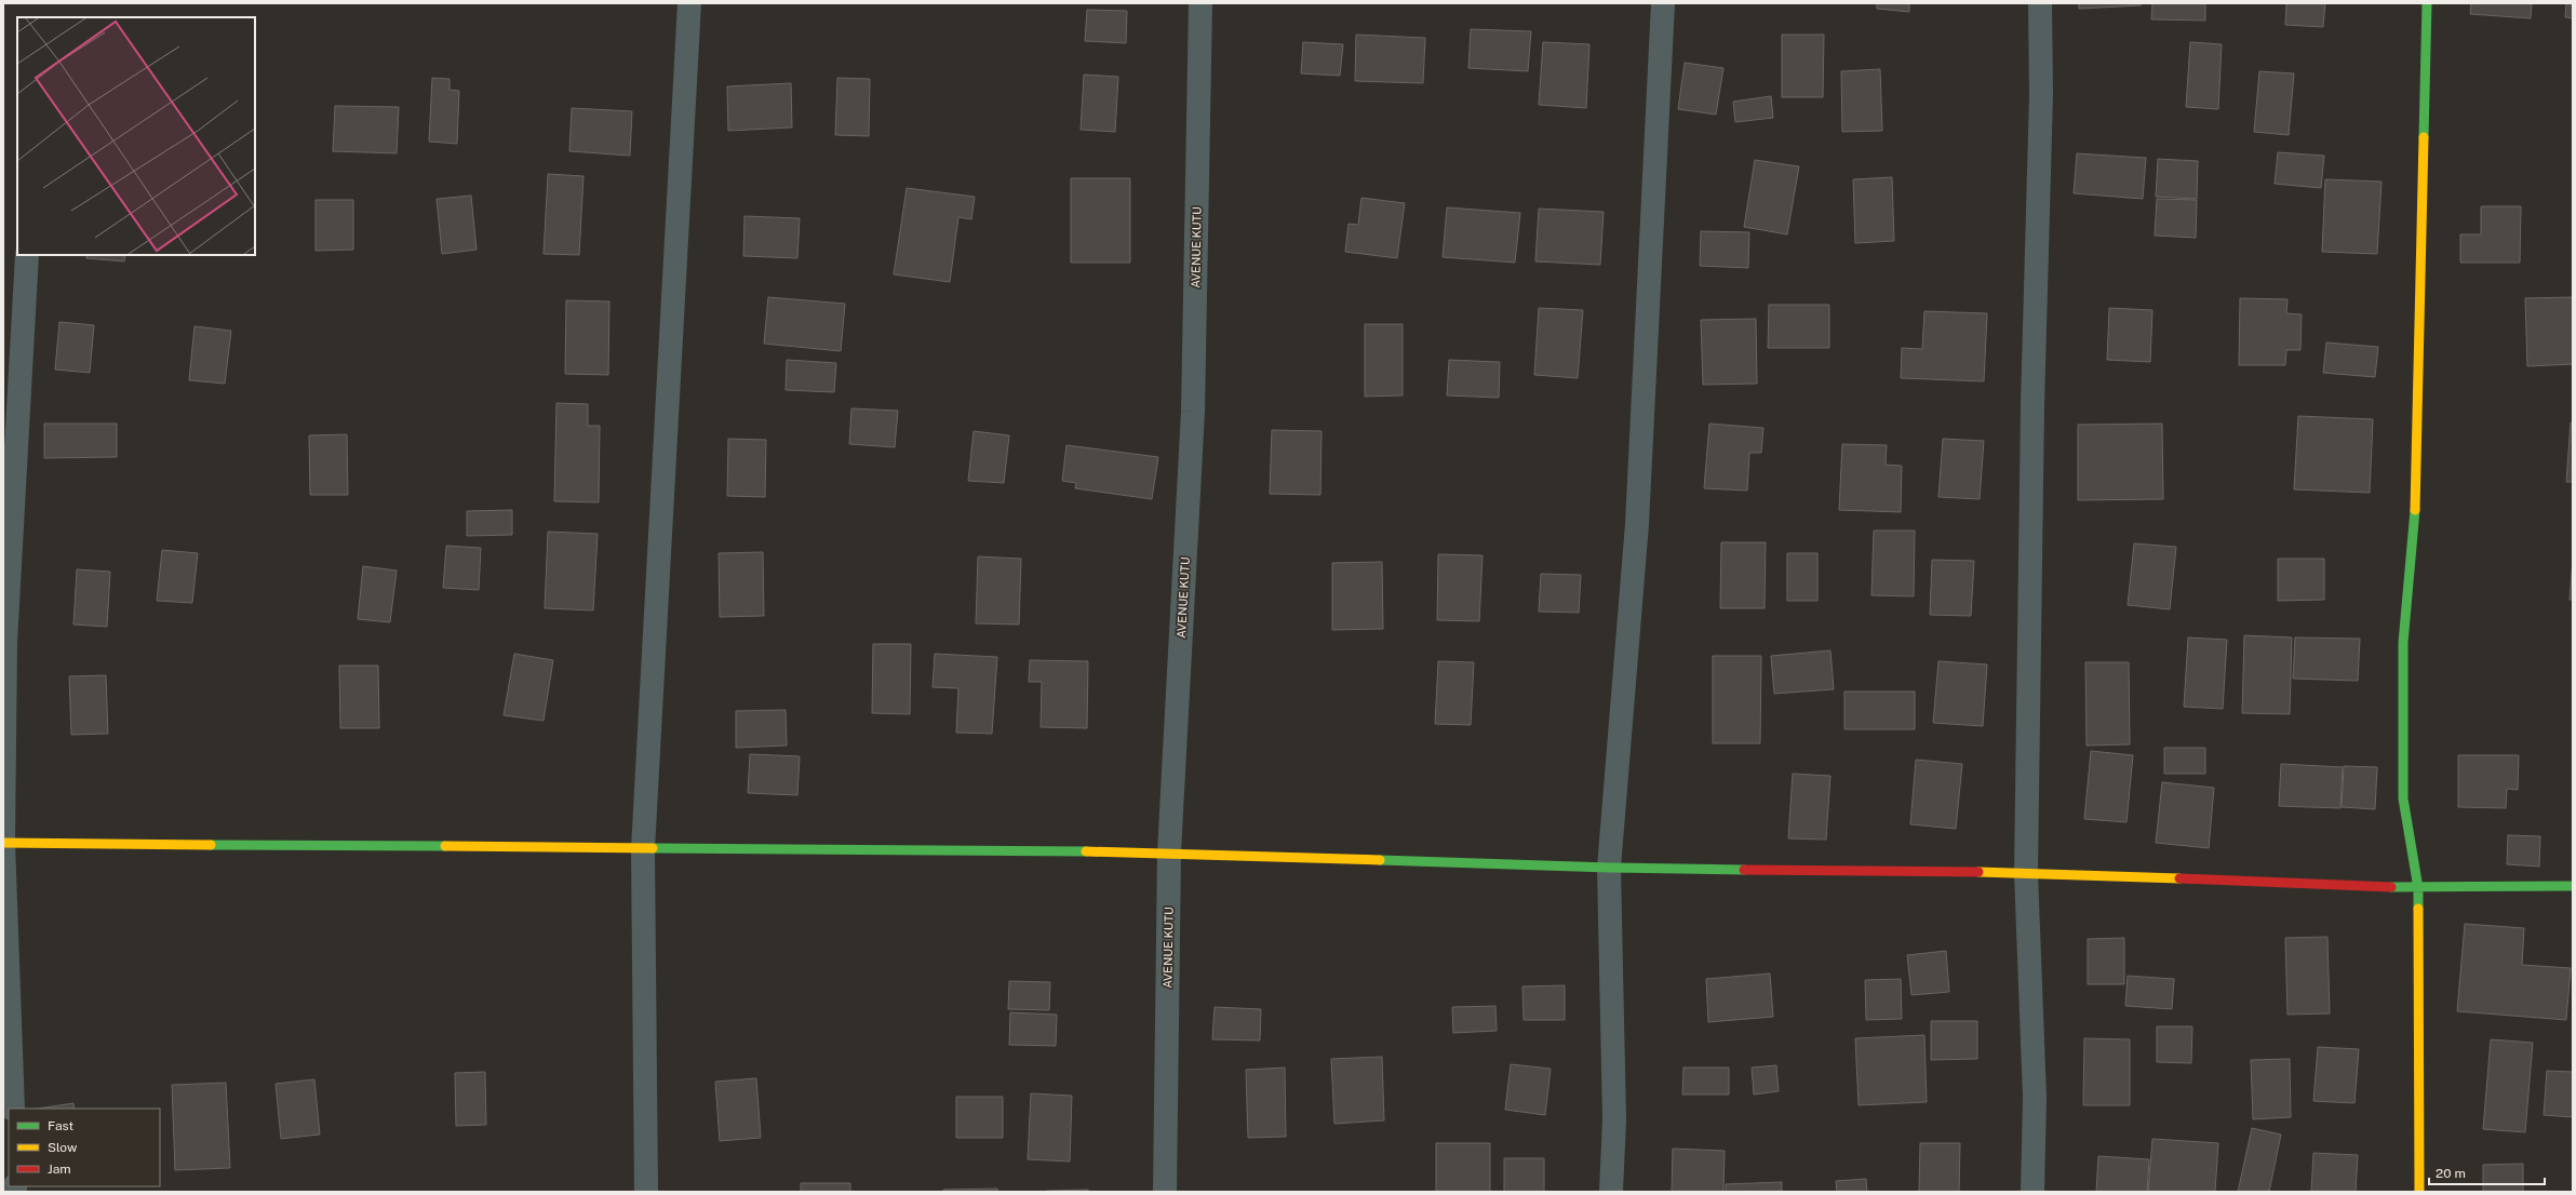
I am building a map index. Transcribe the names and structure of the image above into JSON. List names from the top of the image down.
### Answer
{
  "streets": {
    "street": ["AVENUE KUTU"]
  },
  "legend": ["Fast", "Slow", "Jam"],
  "scale_bar": "20 m"
}
